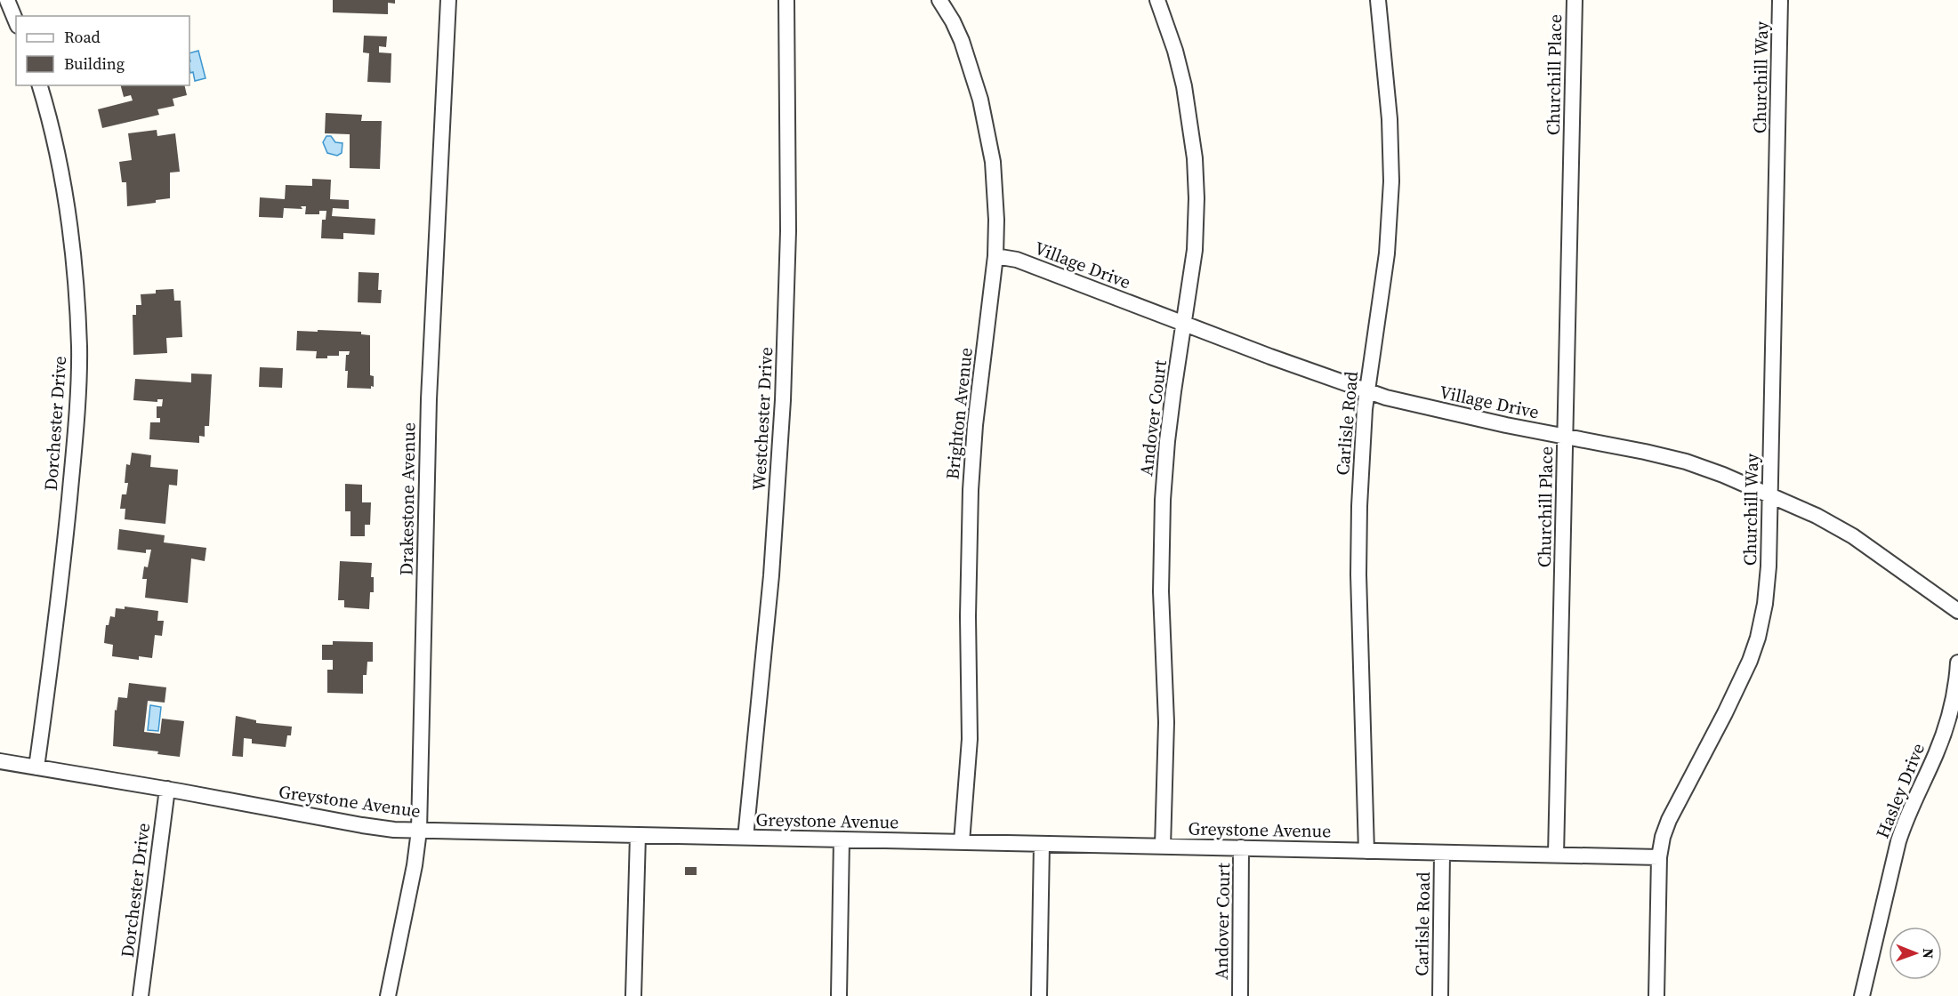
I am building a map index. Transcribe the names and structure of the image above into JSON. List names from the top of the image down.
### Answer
{
  "streets": {
    "street": [
      "Churchill Place",
      "Churchill Way",
      "Village Drive",
      "Brighton Avenue",
      "Andover Court",
      "Westchester Drive",
      "Dorchester Drive",
      "Carlisle Road",
      "Drakestone Avenue",
      "Hasley Drive",
      "Greystone Avenue"
    ]
  },
  "crossings": [
    ["Churchill Place", "Village Drive"],
    ["Churchill Place", "Greystone Avenue"],
    ["Churchill Way", "Village Drive"],
    ["Churchill Way", "Greystone Avenue"],
    ["Village Drive", "Brighton Avenue"],
    ["Village Drive", "Andover Court"],
    ["Village Drive", "Carlisle Road"],
    ["Brighton Avenue", "Greystone Avenue"],
    ["Andover Court", "Greystone Avenue"],
    ["Westchester Drive", "Greystone Avenue"],
    ["Dorchester Drive", "Greystone Avenue"],
    ["Carlisle Road", "Greystone Avenue"],
    ["Drakestone Avenue", "Greystone Avenue"]
  ],
  "legend": ["Road", "Building"],
  "north": "right"
}
